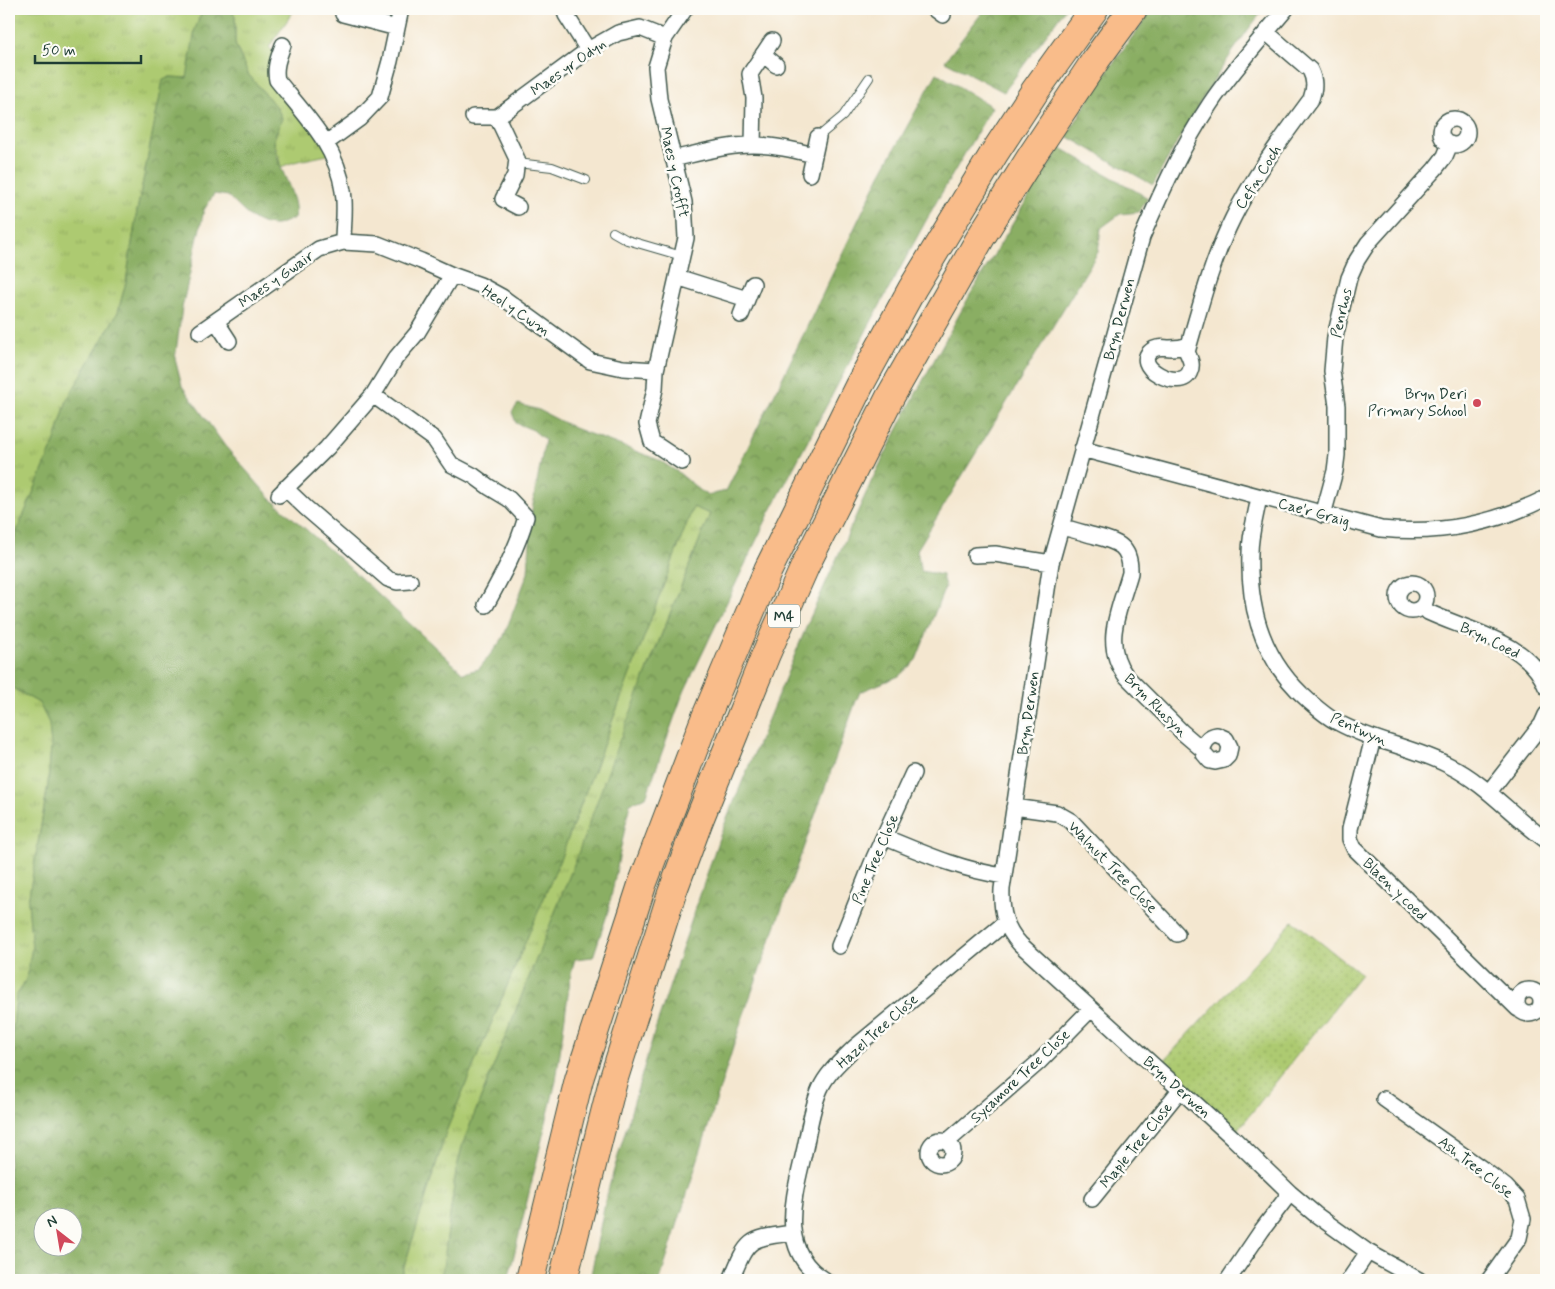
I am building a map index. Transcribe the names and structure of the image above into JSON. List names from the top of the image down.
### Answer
{
  "streets": {
    "highway": ["M4"],
    "street": [
      "Maes yr Odyn",
      "Maes y Crofft",
      "Cefn Coch",
      "Maes y Gwair",
      "Heol y Cwm",
      "Penrhos",
      "Bryn Derwen",
      "Cae'r Graig",
      "Bryn Coed",
      "Bryn Rhosyn",
      "Pentwyn",
      "Pine Tree Close",
      "Walnut Tree Close",
      "Blaen y coed",
      "Hazel Tree Close",
      "Sycamore Tree Close",
      "Maple Tree Close",
      "Ash Tree Close"
    ]
  },
  "crossings": [
    ["Maes yr Odyn", "Maes y Crofft"],
    ["Maes y Crofft", "Heol y Cwm"],
    ["Cefn Coch", "Bryn Derwen"],
    ["Maes y Gwair", "Heol y Cwm"],
    ["Penrhos", "Cae'r Graig"],
    ["Bryn Derwen", "Cae'r Graig"],
    ["Bryn Derwen", "Bryn Rhosyn"],
    ["Bryn Derwen", "Walnut Tree Close"],
    ["Bryn Derwen", "Hazel Tree Close"],
    ["Bryn Derwen", "Sycamore Tree Close"],
    ["Bryn Derwen", "Maple Tree Close"],
    ["Cae'r Graig", "Pentwyn"],
    ["Pentwyn", "Blaen y coed"]
  ],
  "places": ["Bryn Deri Primary School"],
  "scale_bar": "50 m",
  "north": "top left"
}
